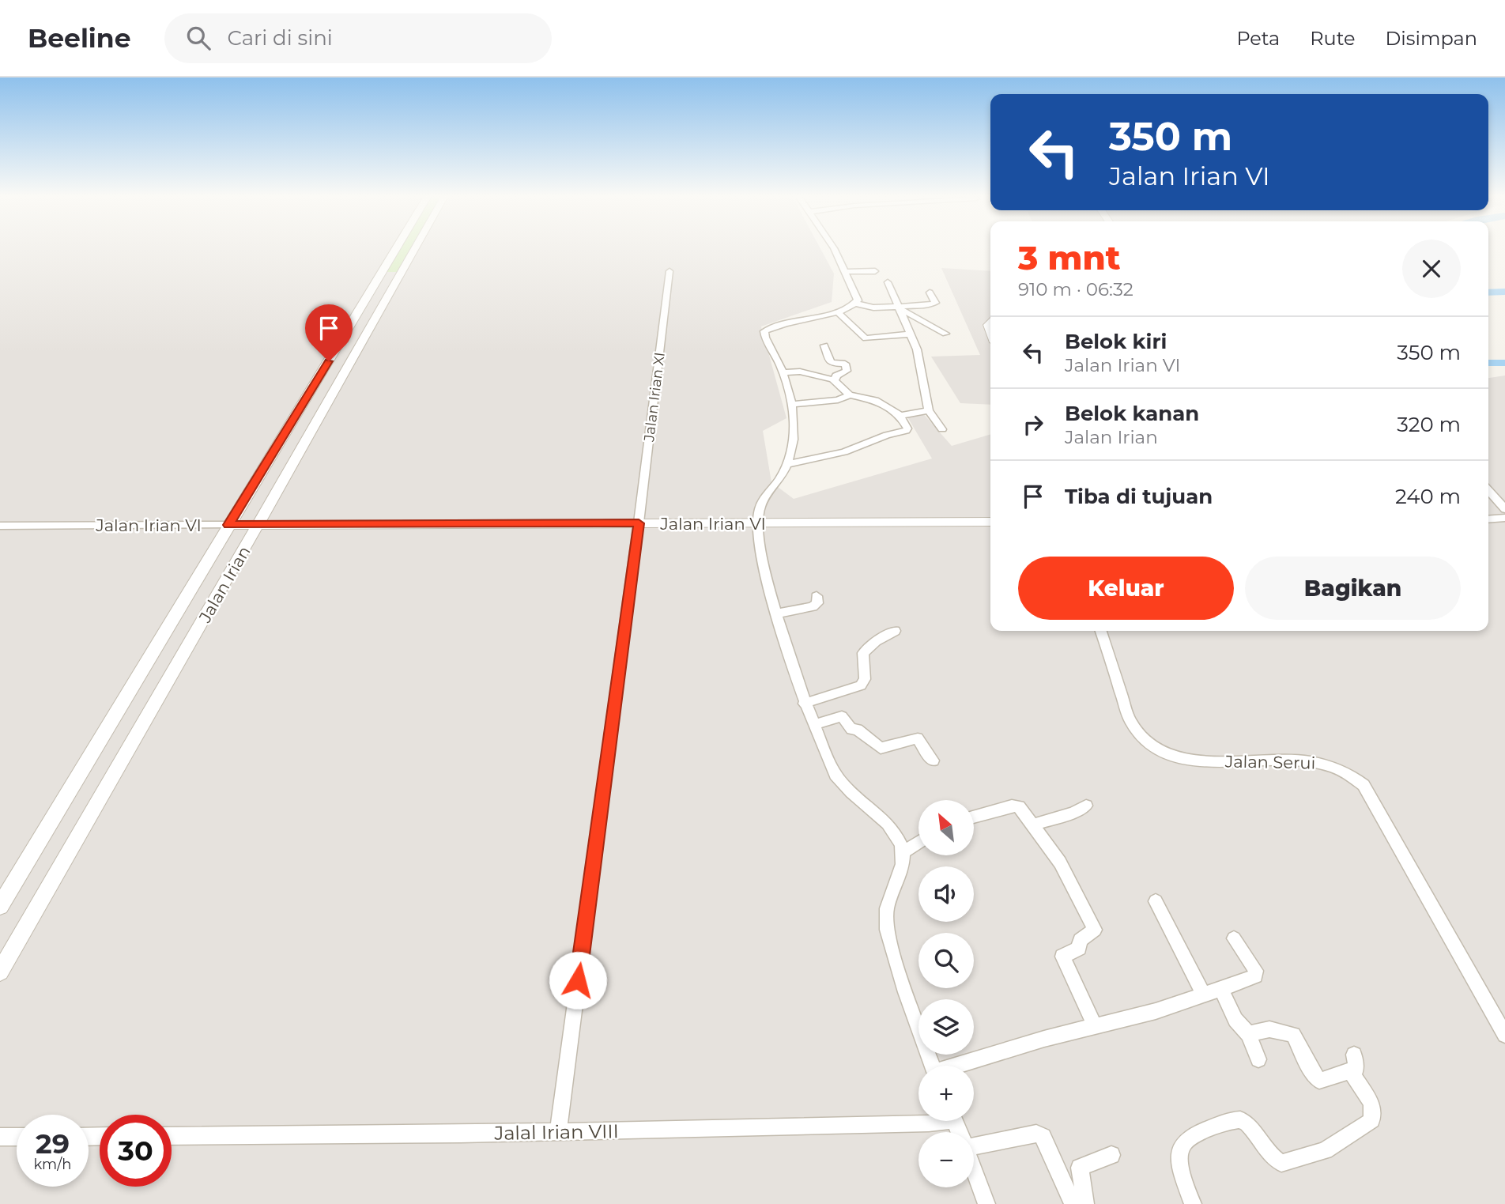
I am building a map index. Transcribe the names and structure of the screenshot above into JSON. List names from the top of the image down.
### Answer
{
  "streets": {
    "street": [
      "Jalan Irian XI",
      "Jalan Irian VI",
      "Jalan Irian",
      "Jalan Serui",
      "Jalal Irian VIII"
    ]
  },
  "crossings": [
    ["Jalan Irian XI", "Jalan Irian VI"],
    ["Jalan Irian XI", "Jalal Irian VIII"],
    ["Jalan Irian VI", "Jalan Irian"]
  ],
  "north": "top left",
  "page": {
    "header": "Beeline",
    "search": "Cari di sini",
    "nav": ["Peta", "Rute", "Disimpan"],
    "turn": ["350 m", "Jalan Irian VI"],
    "heading": ["3 mnt", "910 m · 06:32"],
    "list": [
      {
        "name": "Belok kiri",
        "note": "Jalan Irian VI",
        "value": "350 m"
      },
      {
        "name": "Belok kanan",
        "note": "Jalan Irian",
        "value": "320 m"
      },
      {
        "name": "Tiba di tujuan",
        "value": "240 m"
      }
    ],
    "buttons": ["Keluar", "Bagikan"],
    "map_buttons": ["+", "−"],
    "speed": "29 km/h",
    "limit": "30"
  }
}
